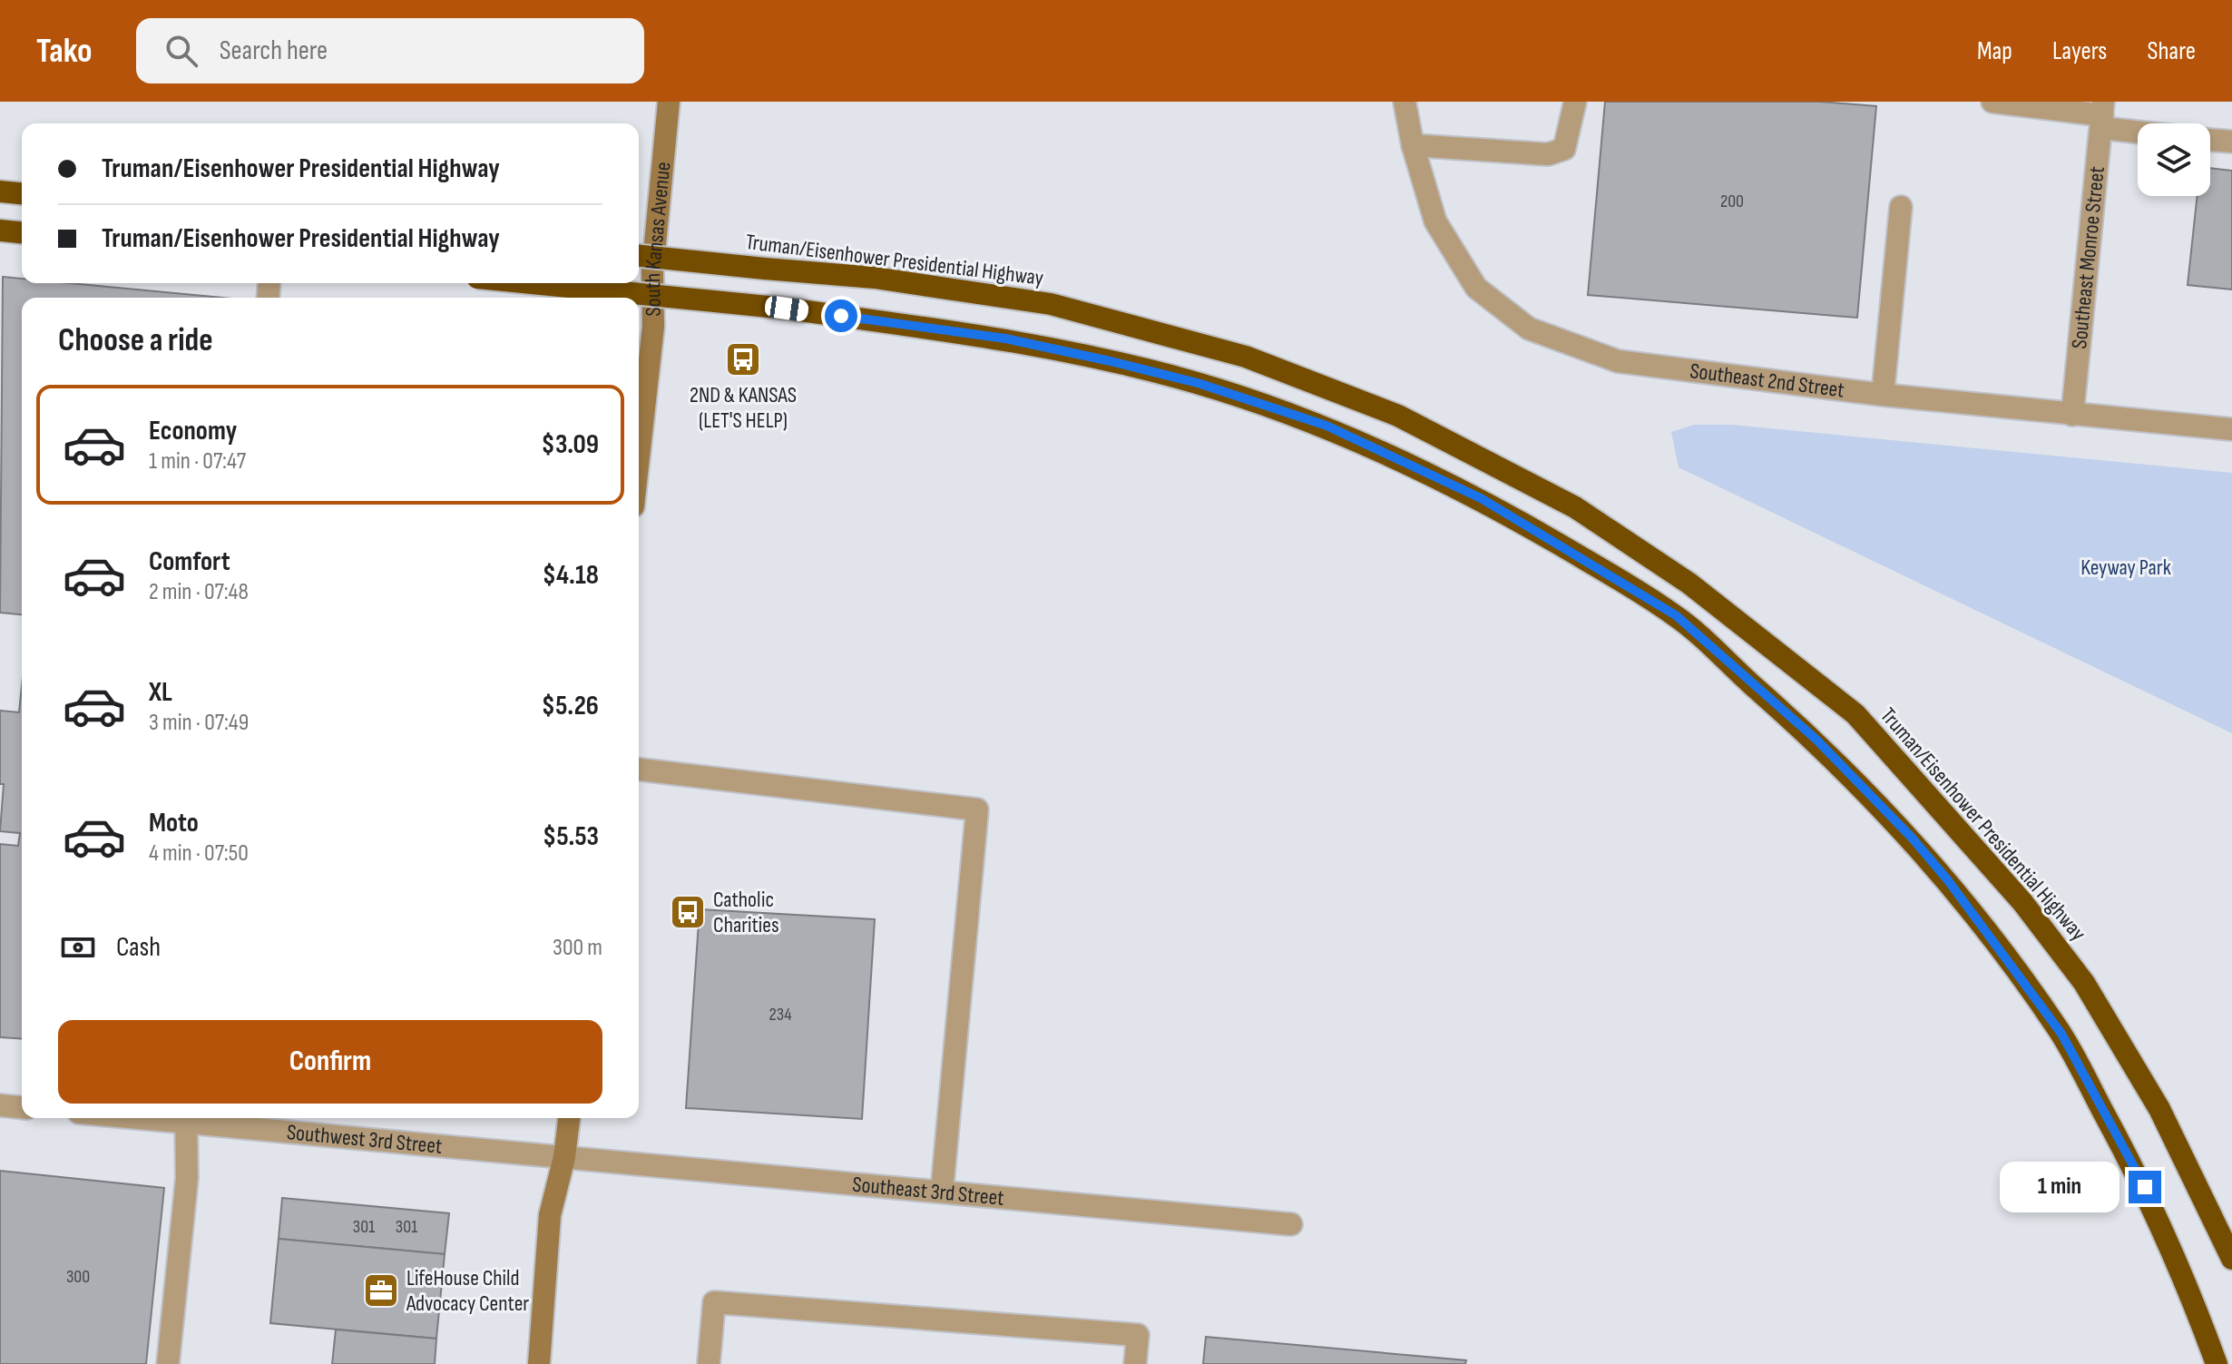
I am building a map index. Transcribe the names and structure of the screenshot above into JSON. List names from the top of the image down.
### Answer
{
  "streets": {
    "highway": ["Truman/Eisenhower Presidential Highway"],
    "main road": ["South Kansas Avenue"],
    "street": [
      "Southeast Monroe Street",
      "Southeast 2nd Street",
      "Southwest 3rd Street",
      "Southeast 3rd Street"
    ]
  },
  "crossings": [
    ["Southeast Monroe Street", "Southeast 2nd Street"],
    ["Southwest 3rd Street", "Southeast 3rd Street"]
  ],
  "parks": ["Keyway Park"],
  "places": {
    "bus stop": ["2ND & KANSAS (LET'S HELP)", "Catholic Charities"],
    "office": ["LifeHouse Child Advocacy Center"]
  },
  "house_numbers": [
    "200",
    "234",
    "301",
    "301",
    "300"
  ],
  "page": {
    "header": "Tako",
    "search": "Search here",
    "nav": ["Map", "Layers", "Share"],
    "banner": ["Truman/Eisenhower Presidential Highway", "Truman/Eisenhower Presidential Highway"],
    "heading": "Choose a ride",
    "list": [
      {
        "name": "Economy",
        "note": "1 min · 07:47",
        "value": "$3.09"
      },
      {
        "name": "Comfort",
        "note": "2 min · 07:48",
        "value": "$4.18"
      },
      {
        "name": "XL",
        "note": "3 min · 07:49",
        "value": "$5.26"
      },
      {
        "name": "Moto",
        "note": "4 min · 07:50",
        "value": "$5.53"
      }
    ],
    "pay": ["Cash", "300 m"],
    "buttons": "Confirm",
    "bubble": "1 min"
  }
}
